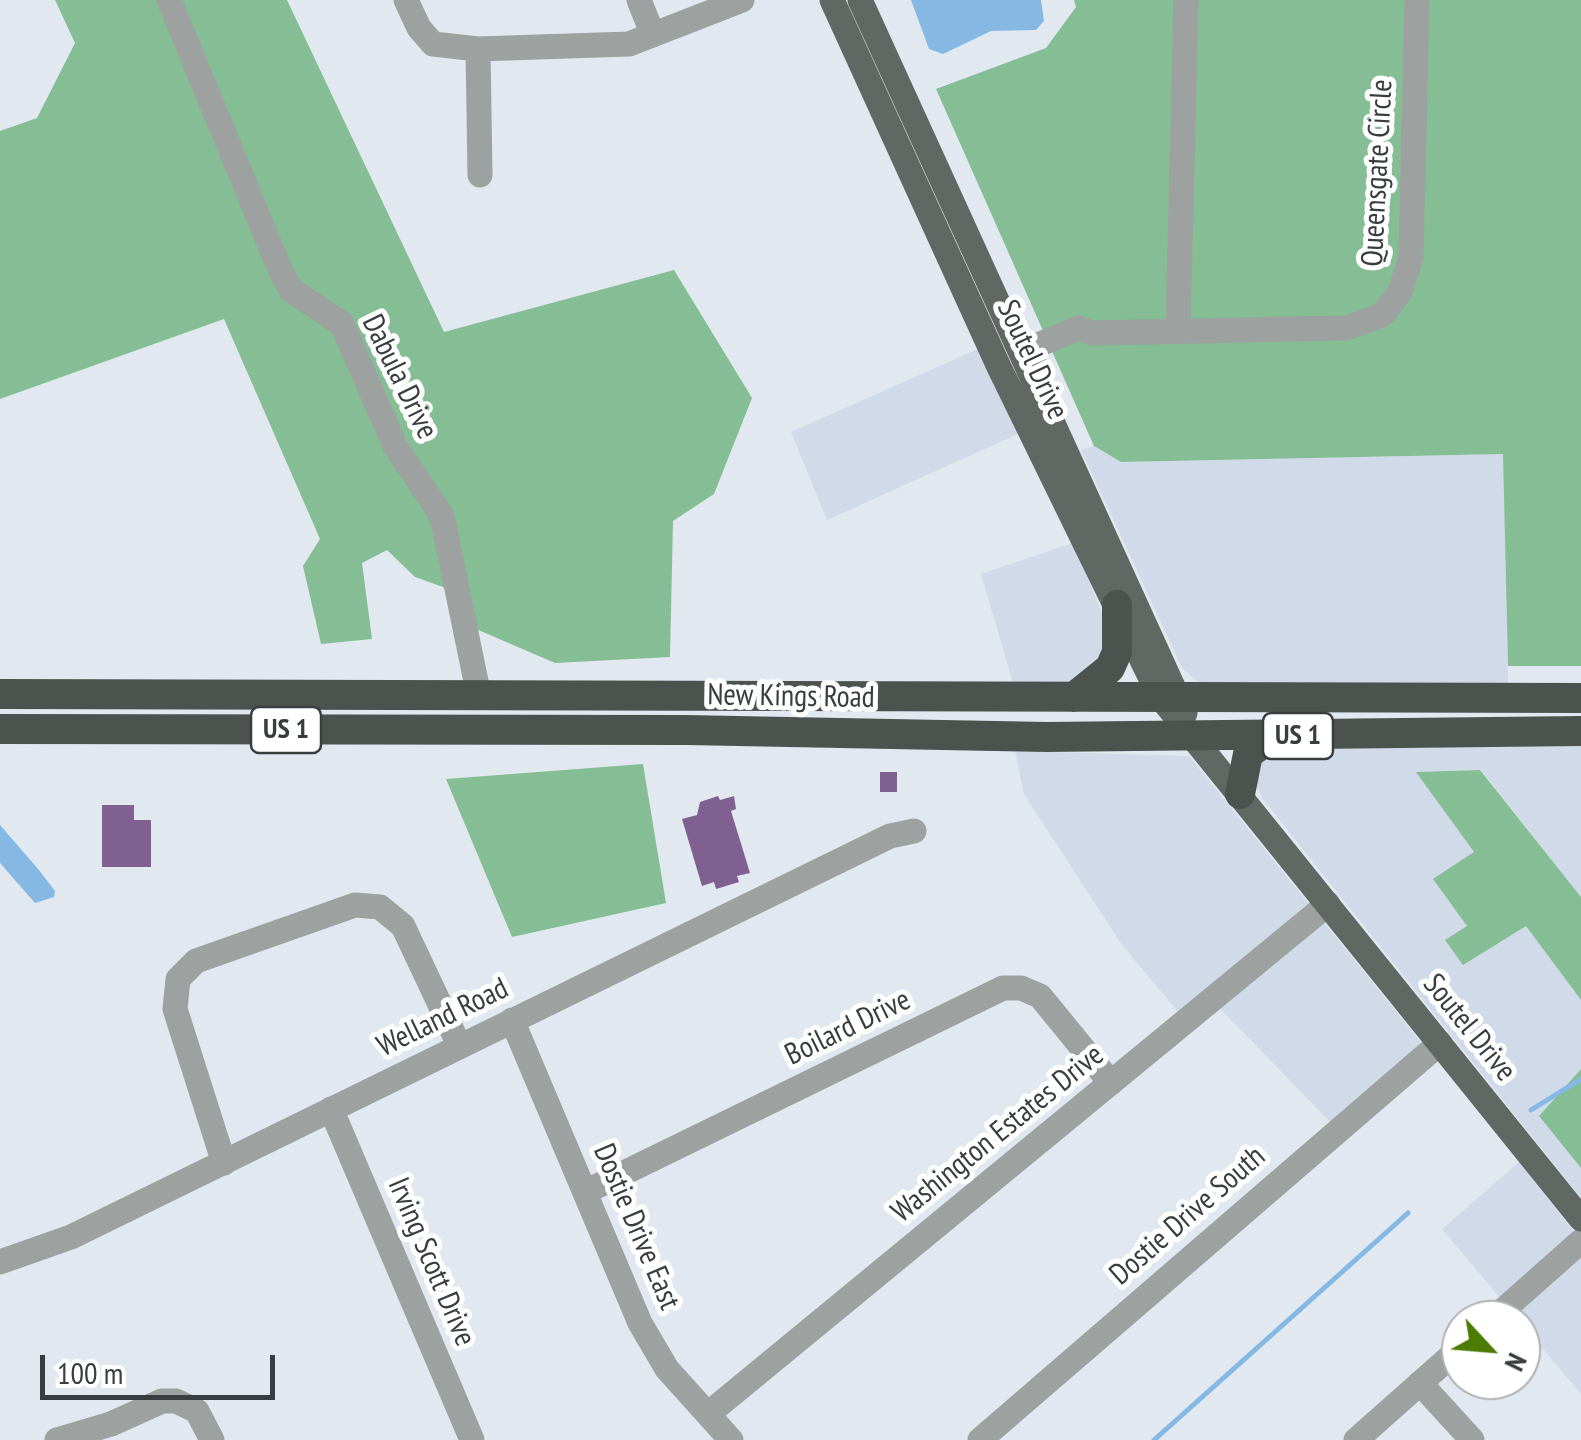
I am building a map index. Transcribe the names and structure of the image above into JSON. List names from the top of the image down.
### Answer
{
  "streets": {
    "highway": ["New Kings Road", "US 1"],
    "main road": ["Soutel Drive"],
    "street": [
      "Queensgate Circle",
      "Dabula Drive",
      "Welland Road",
      "Boilard Drive",
      "Washington Estates Drive",
      "Dostie Drive South",
      "Dostie Drive East",
      "Irving Scott Drive"
    ]
  },
  "crossings": [
    ["Queensgate Circle", "Soutel Drive"],
    ["Soutel Drive", "New Kings Road"],
    ["Soutel Drive", "Washington Estates Drive"],
    ["Soutel Drive", "Dostie Drive South"],
    ["Dabula Drive", "New Kings Road"],
    ["Welland Road", "Dostie Drive East"],
    ["Welland Road", "Irving Scott Drive"],
    ["Boilard Drive", "Washington Estates Drive"],
    ["Boilard Drive", "Dostie Drive East"],
    ["Washington Estates Drive", "Dostie Drive East"]
  ],
  "scale_bar": "100 m",
  "north": "bottom right"
}
